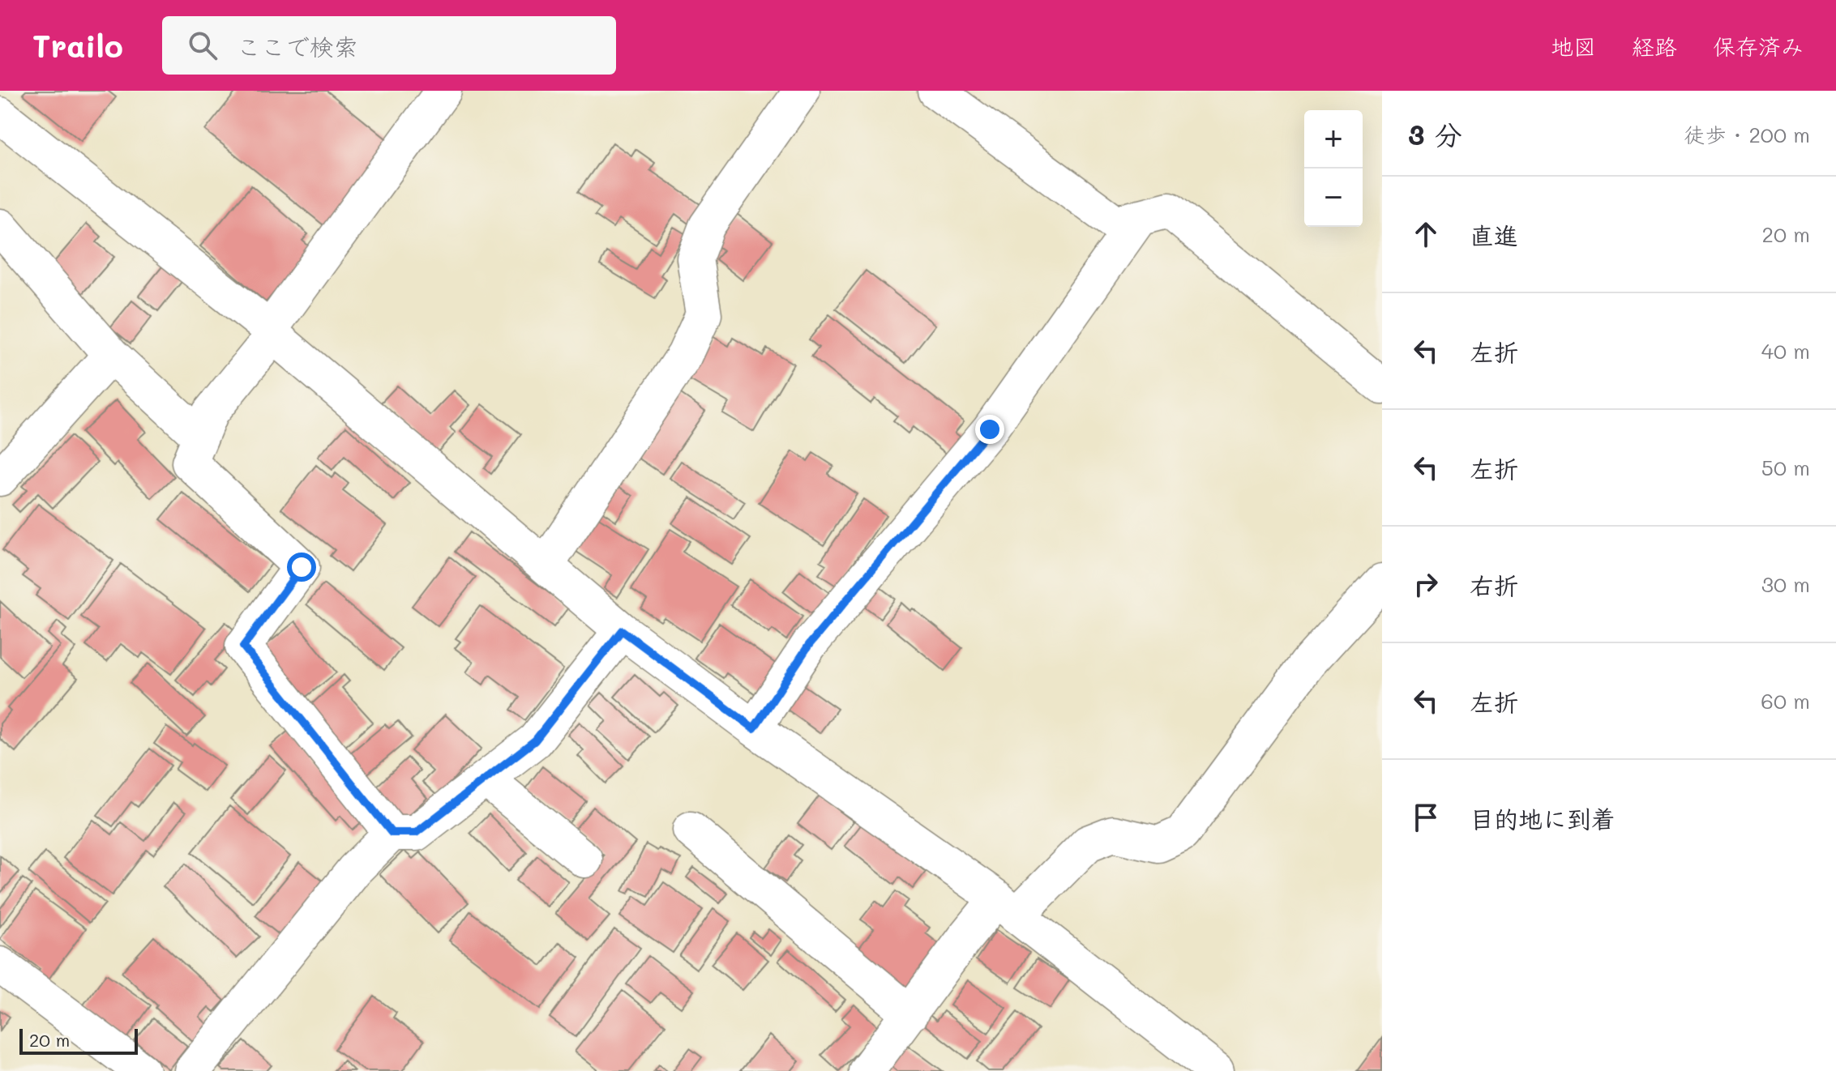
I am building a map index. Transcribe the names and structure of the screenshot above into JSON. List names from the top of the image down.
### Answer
{
  "scale_bar": "20 m",
  "page": {
    "header": "Trailo",
    "search": "ここで検索",
    "nav": ["地図", "経路", "保存済み"],
    "heading": ["3 分", "徒歩 · 200 m"],
    "map_buttons": ["+", "−"],
    "list": [
      ["直進", "20 m"],
      ["左折", "40 m"],
      ["左折", "50 m"],
      ["右折", "30 m"],
      ["左折", "60 m"],
      "目的地に到着"
    ],
    "scale": "20 m"
  }
}
